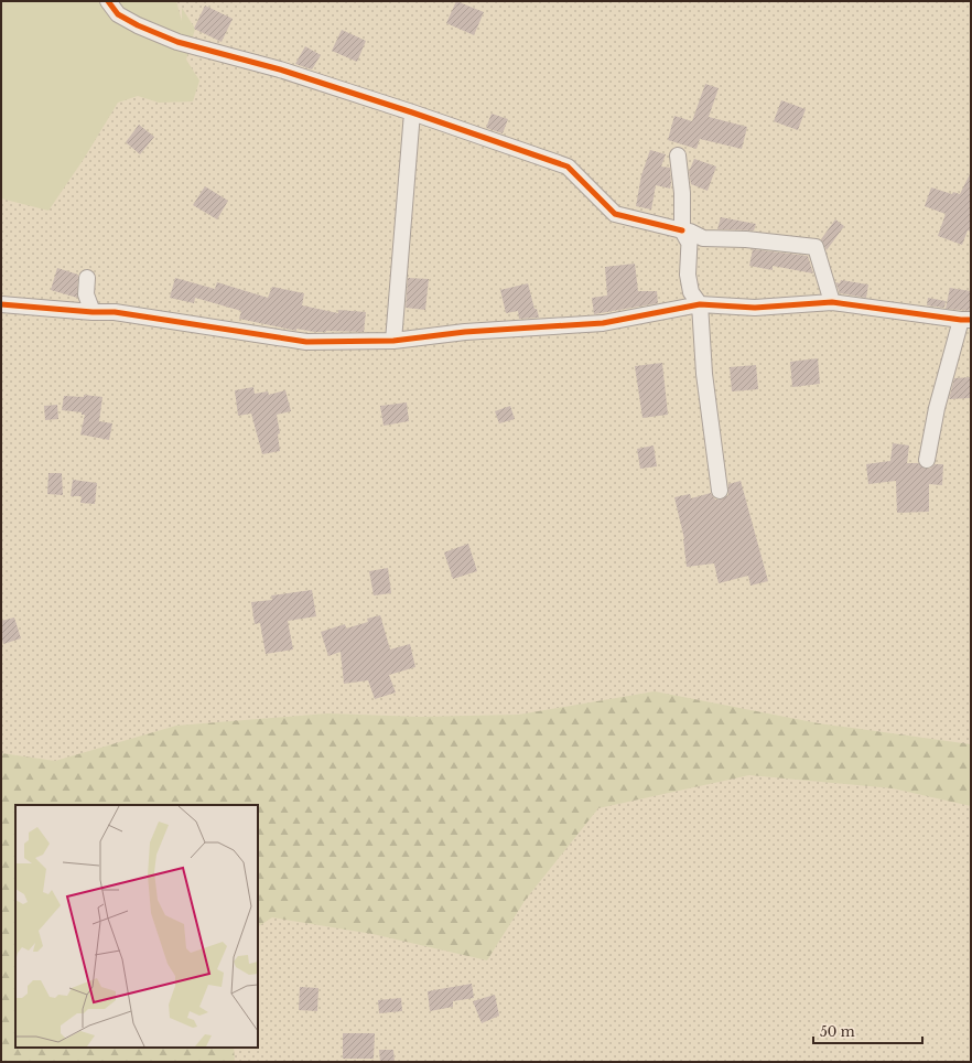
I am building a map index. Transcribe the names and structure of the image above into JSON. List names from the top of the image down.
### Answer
{
  "scale_bar": "50 m"
}
